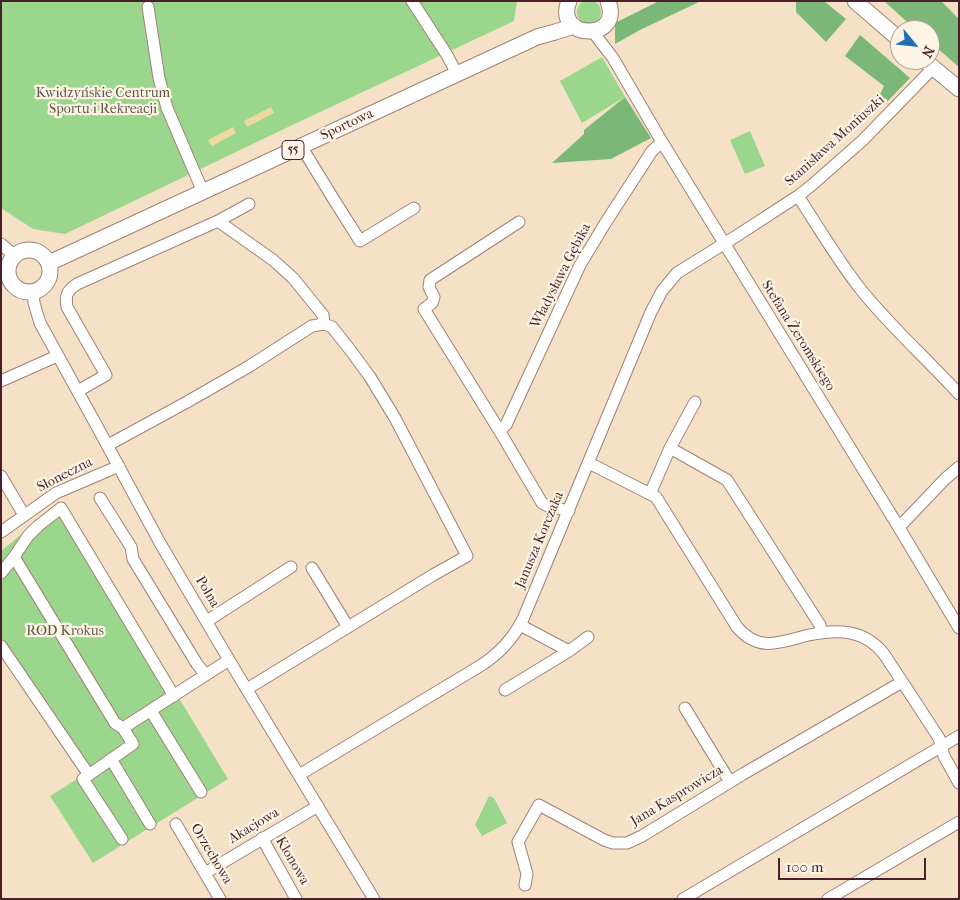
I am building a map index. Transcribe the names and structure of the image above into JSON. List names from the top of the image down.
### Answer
{
  "streets": {
    "main road": ["Sportowa", "55"],
    "street": [
      "Stanisława Moniuszki",
      "Władysława Gębika",
      "Stefana Żeromskiego",
      "Słoneczna",
      "Janusza Korczaka",
      "Polna",
      "Jana Kasprowicza",
      "Akacjowa",
      "Orzechowa",
      "Klonowa"
    ]
  },
  "crossings": [
    ["Sportowa", "55"],
    ["Sportowa", "Polna"],
    ["Stanisława Moniuszki", "Stefana Żeromskiego"],
    ["Stanisława Moniuszki", "Janusza Korczaka"],
    ["55", "Stefana Żeromskiego"],
    ["Władysława Gębika", "Stefana Żeromskiego"],
    ["Stefana Żeromskiego", "Janusza Korczaka"],
    ["Słoneczna", "Polna"],
    ["Janusza Korczaka", "Polna"],
    ["Polna", "Akacjowa"],
    ["Akacjowa", "Orzechowa"],
    ["Akacjowa", "Klonowa"]
  ],
  "parks": ["Kwidzyńskie Centrum Sportu i Rekreacji", "ROD Krokus"],
  "scale_bar": "100 m",
  "north": "bottom right"
}
